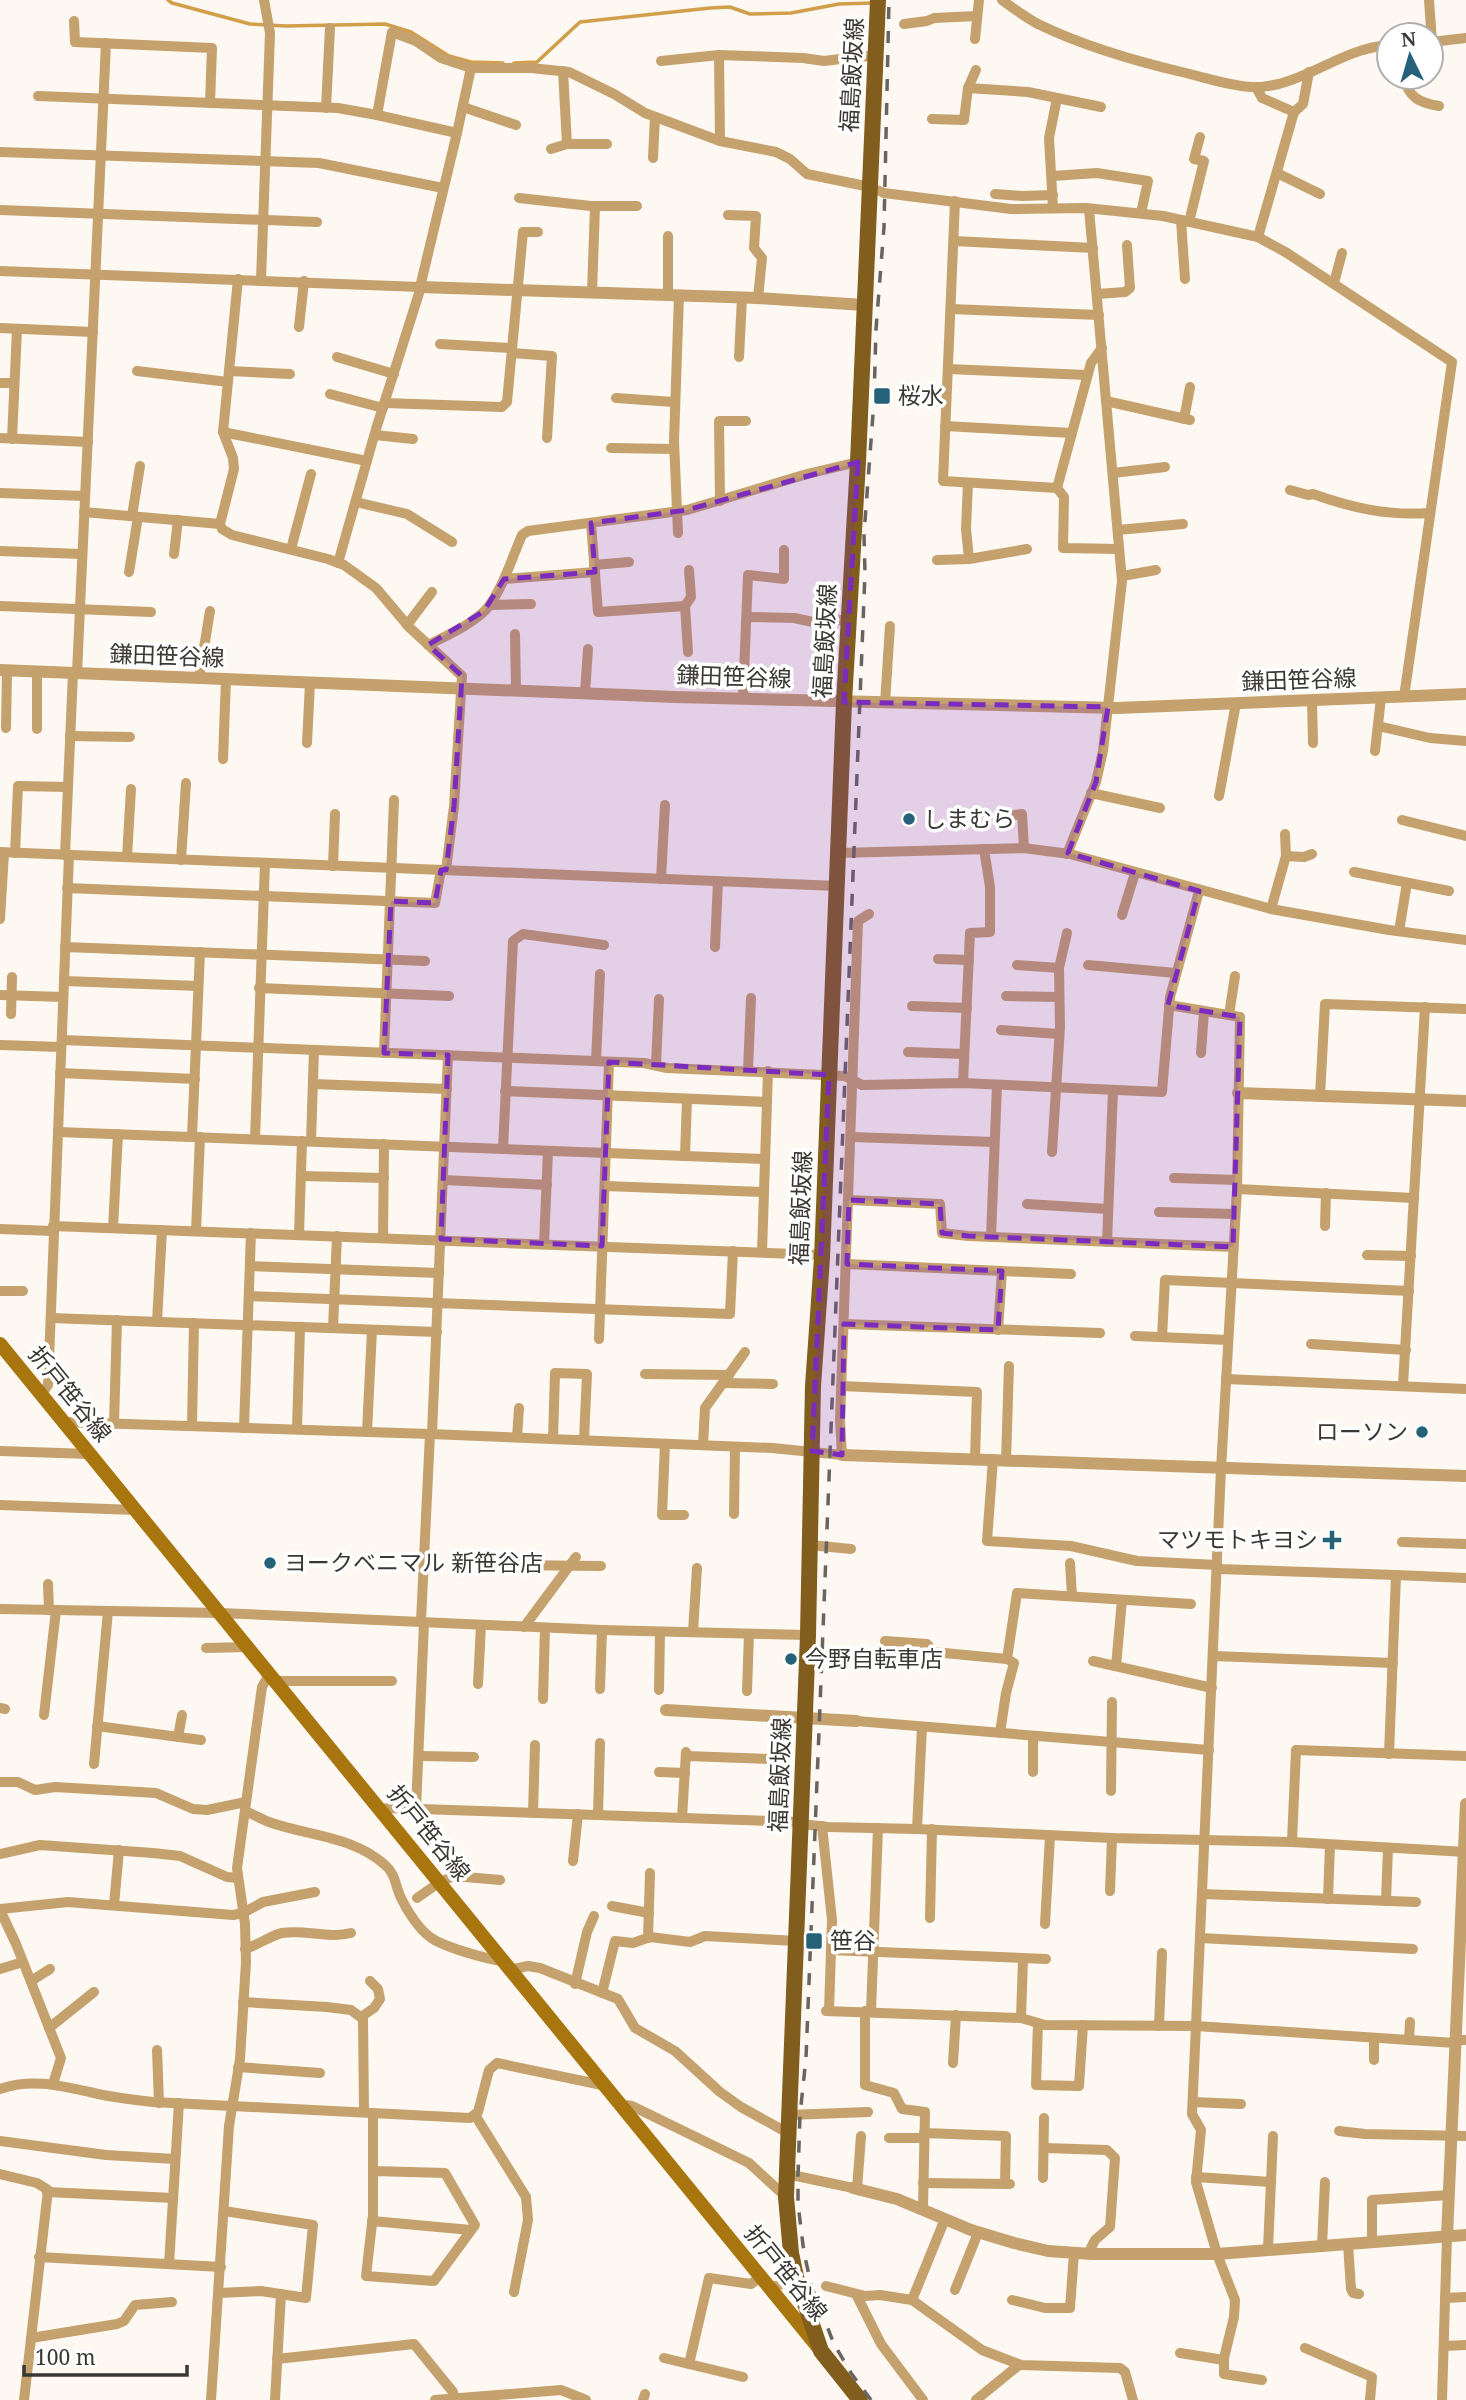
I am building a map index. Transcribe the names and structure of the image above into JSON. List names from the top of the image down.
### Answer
{
  "streets": {
    "main road": ["福島飯坂線", "折戸笹谷線"],
    "street": ["鎌田笹谷線"]
  },
  "crossings": [
    ["福島飯坂線", "鎌田笹谷線"],
    ["福島飯坂線", "折戸笹谷線"]
  ],
  "places": {
    "transit": ["桜水", "笹谷"],
    "other": [
      "しまむら",
      "ローソン",
      "ヨークベニマル 新笹谷店",
      "今野自転車店"
    ],
    "health": ["マツモトキヨシ"]
  },
  "scale_bar": "100 m",
  "north": "top"
}
